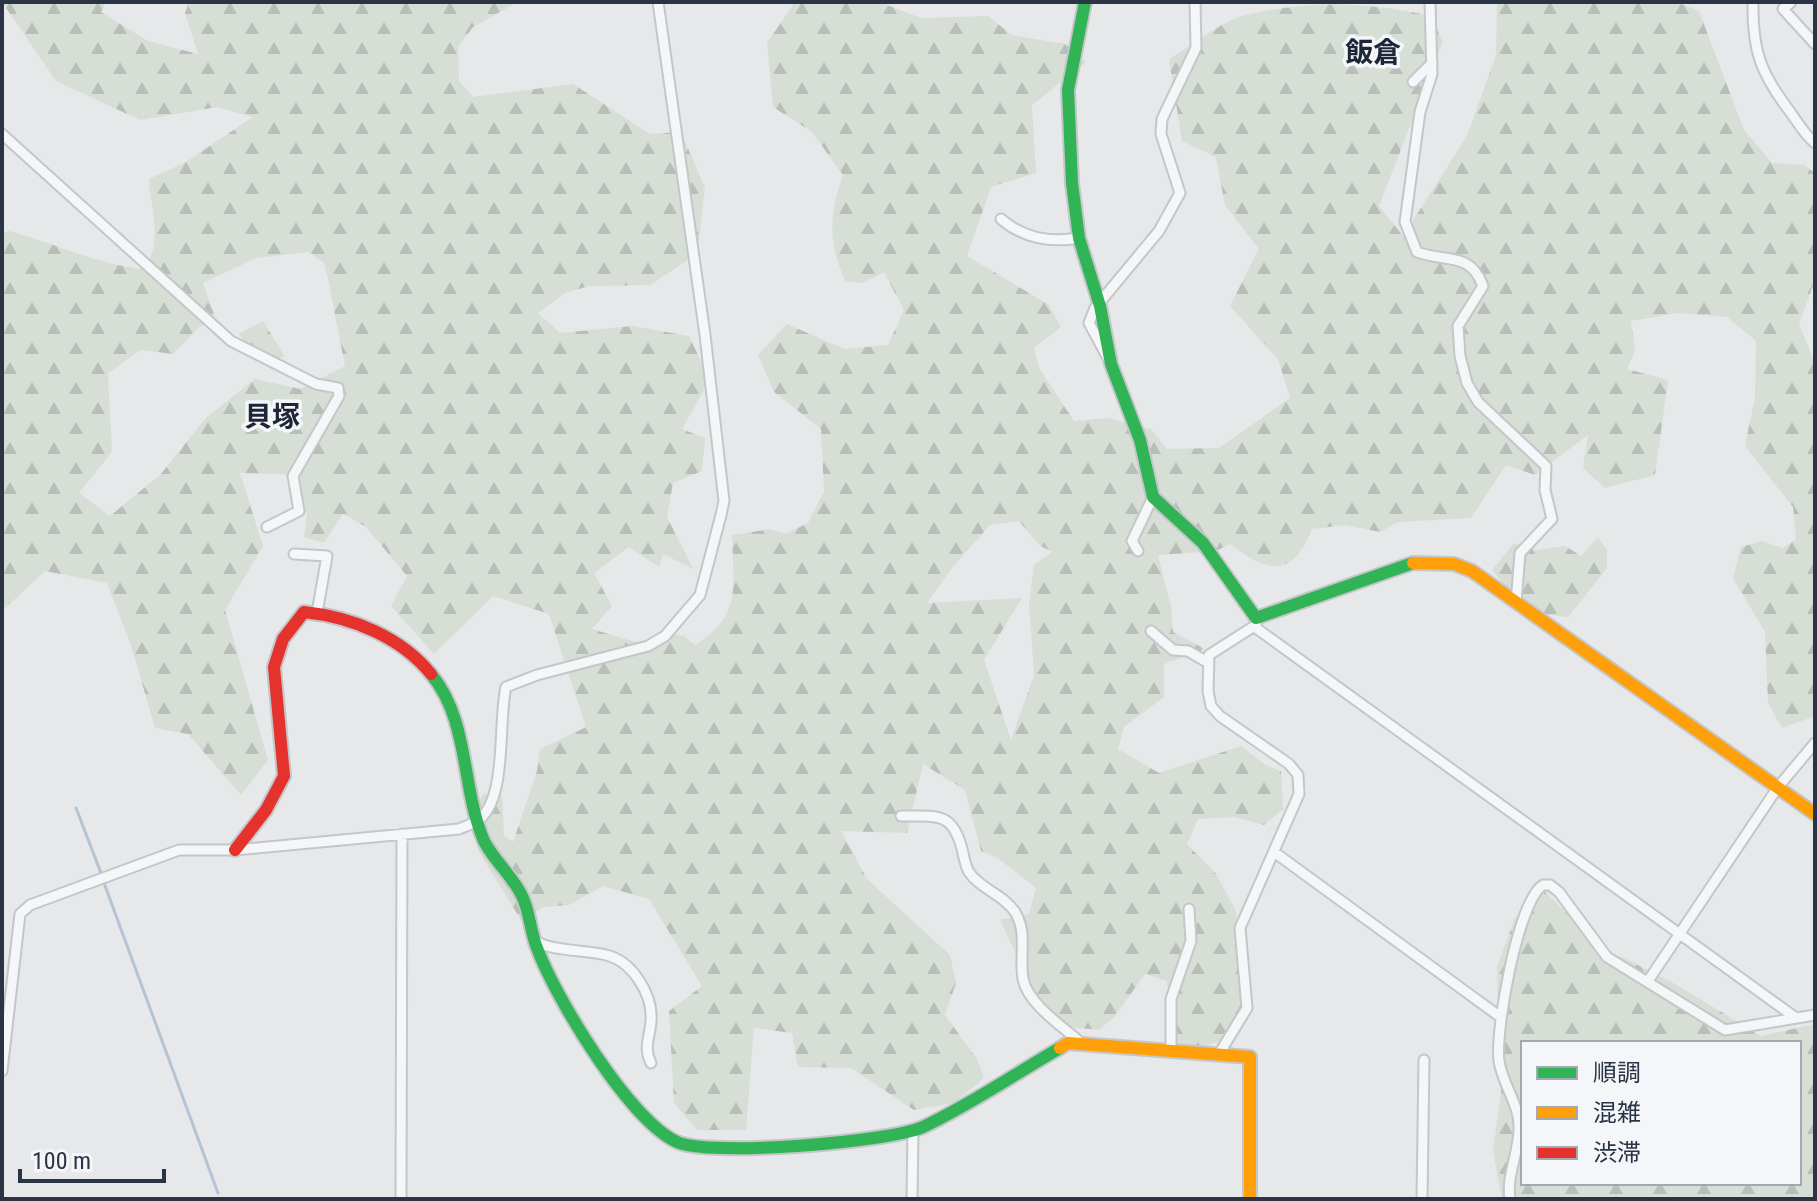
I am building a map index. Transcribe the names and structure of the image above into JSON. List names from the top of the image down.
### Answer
{
  "districts": ["飯倉", "貝塚"],
  "legend": ["順調", "混雑", "渋滞"],
  "scale_bar": "100 m"
}
